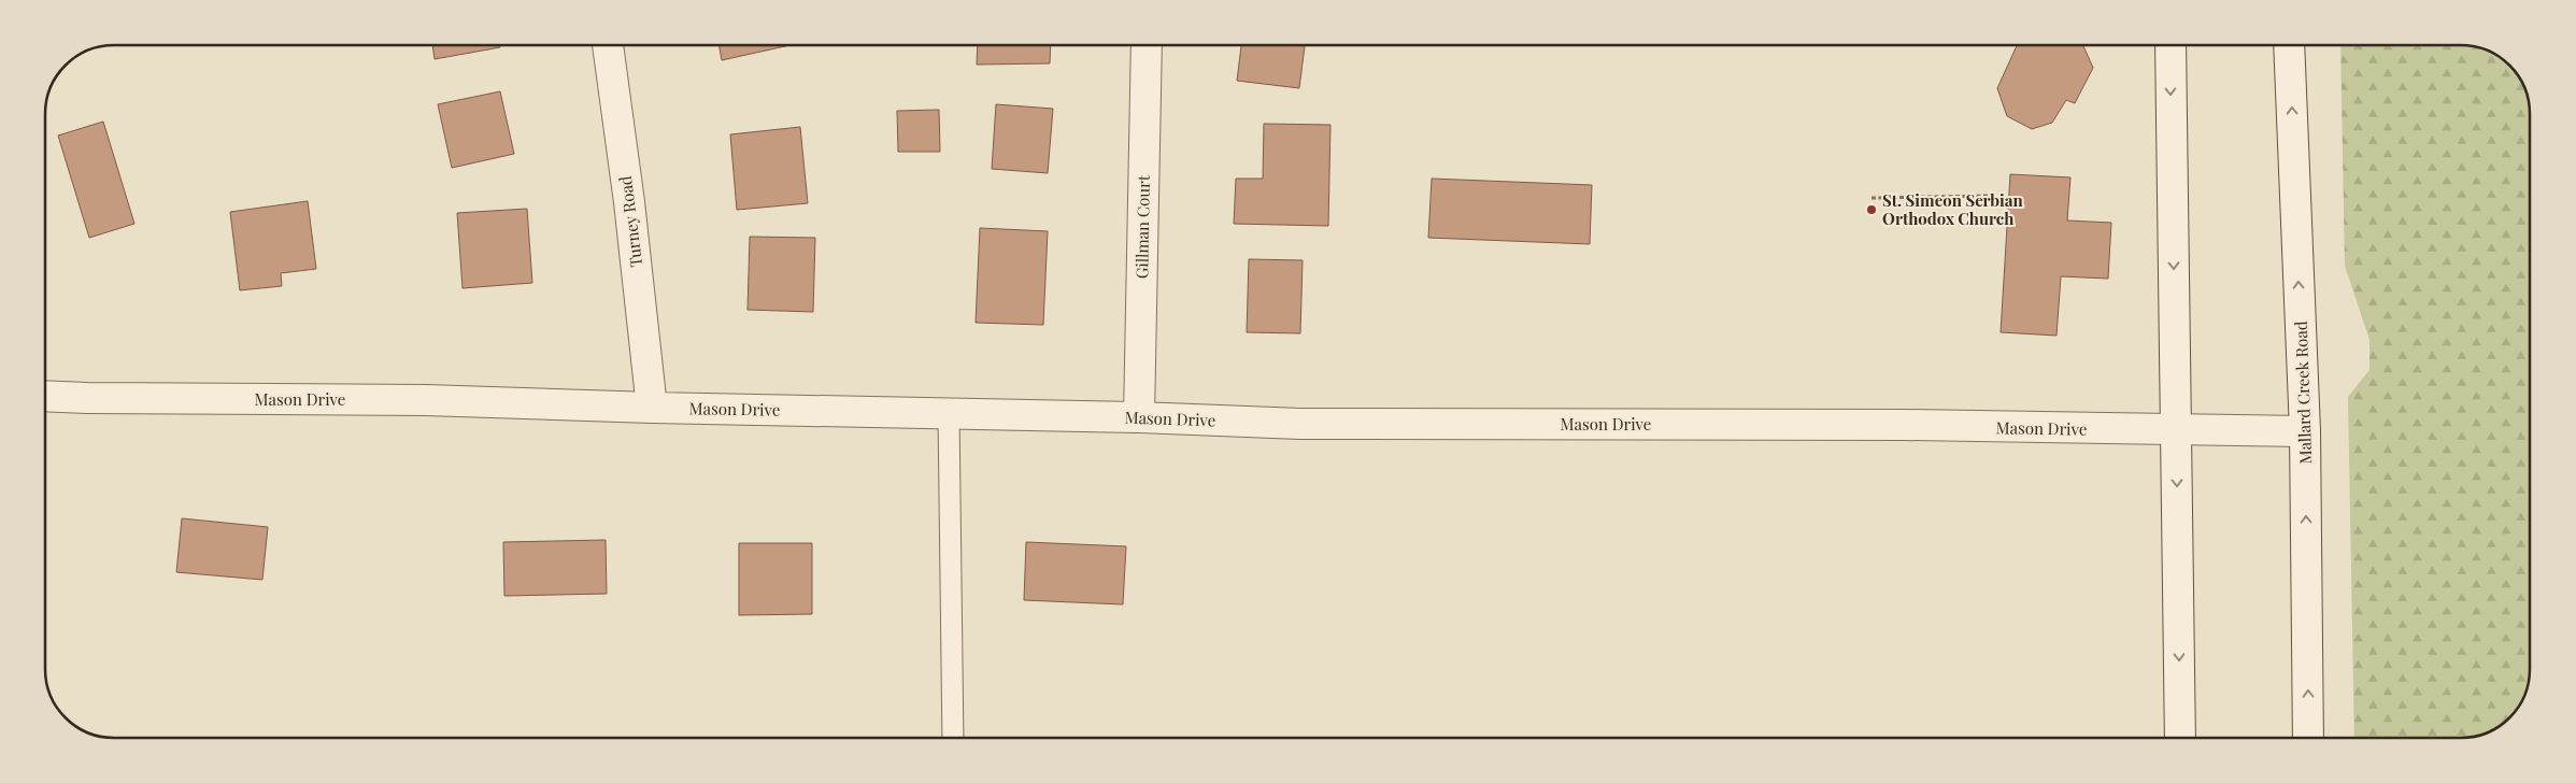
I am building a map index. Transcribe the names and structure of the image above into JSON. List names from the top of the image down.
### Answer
{
  "streets": {
    "street": [
      "Turney Road",
      "Gillman Court",
      "Mallard Creek Road",
      "Mason Drive"
    ]
  },
  "crossings": [
    ["Turney Road", "Mason Drive"],
    ["Gillman Court", "Mason Drive"],
    ["Mallard Creek Road", "Mason Drive"]
  ],
  "places": ["St. Simeon Serbian Orthodox Church"]
}
